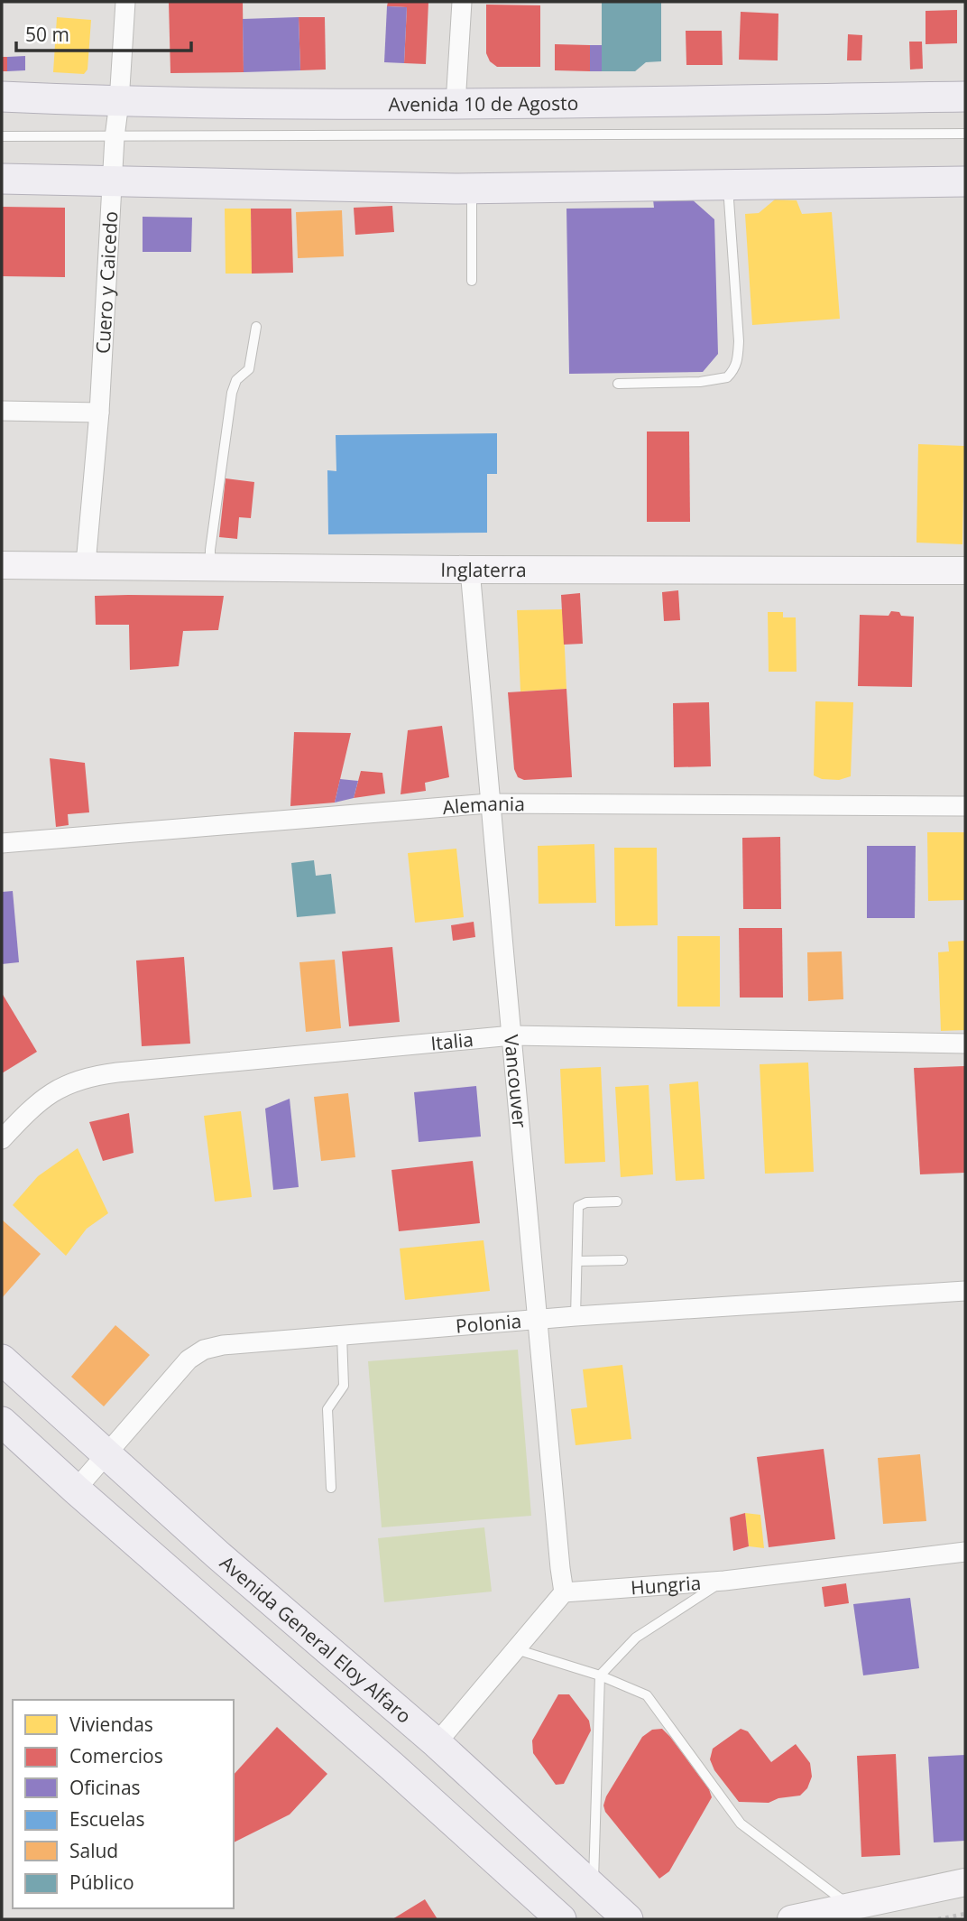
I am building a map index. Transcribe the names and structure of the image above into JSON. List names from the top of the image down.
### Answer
{
  "streets": {
    "main road": ["Avenida 10 de Agosto", "Avenida General Eloy Alfaro"],
    "street": [
      "Cuero y Caicedo",
      "Inglaterra",
      "Alemania",
      "Italia",
      "Vancouver",
      "Polonia",
      "Hungria"
    ]
  },
  "crossings": [
    ["Avenida 10 de Agosto", "Cuero y Caicedo"],
    ["Cuero y Caicedo", "Inglaterra"],
    ["Inglaterra", "Vancouver"],
    ["Alemania", "Vancouver"],
    ["Italia", "Vancouver"],
    ["Vancouver", "Polonia"],
    ["Vancouver", "Hungria"],
    ["Polonia", "Avenida General Eloy Alfaro"]
  ],
  "legend": [
    "Viviendas",
    "Comercios",
    "Oficinas",
    "Escuelas",
    "Salud",
    "Público"
  ],
  "scale_bar": "50 m"
}
